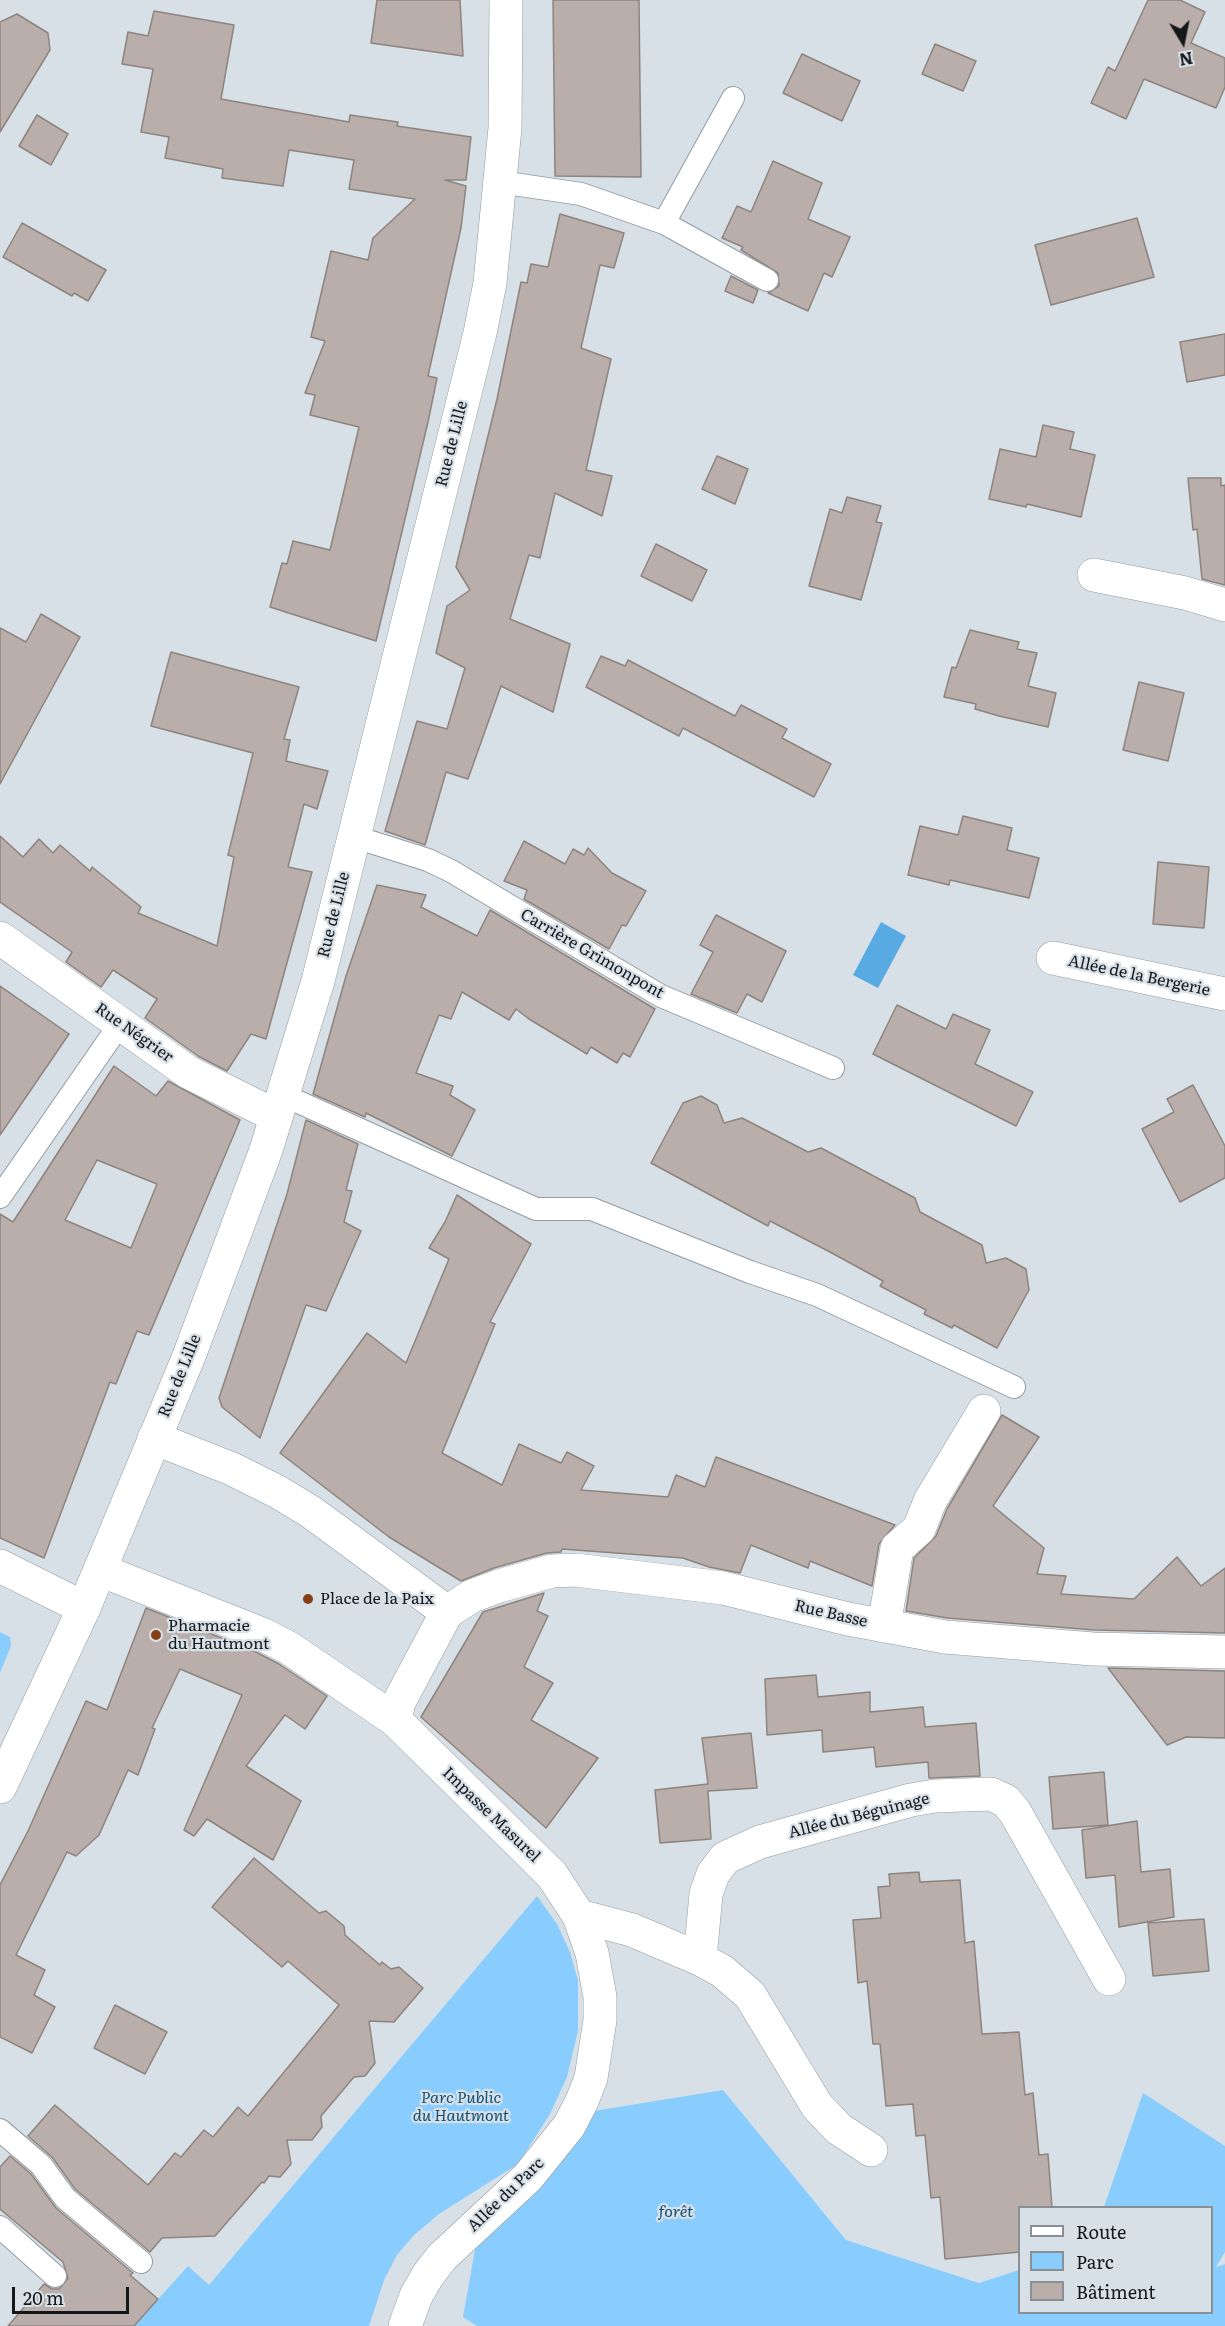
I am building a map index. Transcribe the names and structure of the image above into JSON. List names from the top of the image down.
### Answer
{
  "streets": {
    "street": [
      "Rue de Lille",
      "Allée de la Bergerie",
      "Rue Négrier",
      "Rue Basse",
      "Impasse Masurel",
      "Allée du Béguinage",
      "Allée du Parc"
    ],
    "lane": ["Carrière Grimonpont"]
  },
  "crossings": [
    ["Rue de Lille", "Carrière Grimonpont"],
    ["Rue de Lille", "Rue Négrier"],
    ["Impasse Masurel", "Allée du Parc"]
  ],
  "parks": ["Parc Public du Hautmont", "forêt"],
  "places": ["Place de la Paix", "Pharmacie du Hautmont"],
  "legend": ["Route", "Parc", "Bâtiment"],
  "scale_bar": "20 m",
  "north": "bottom"
}
